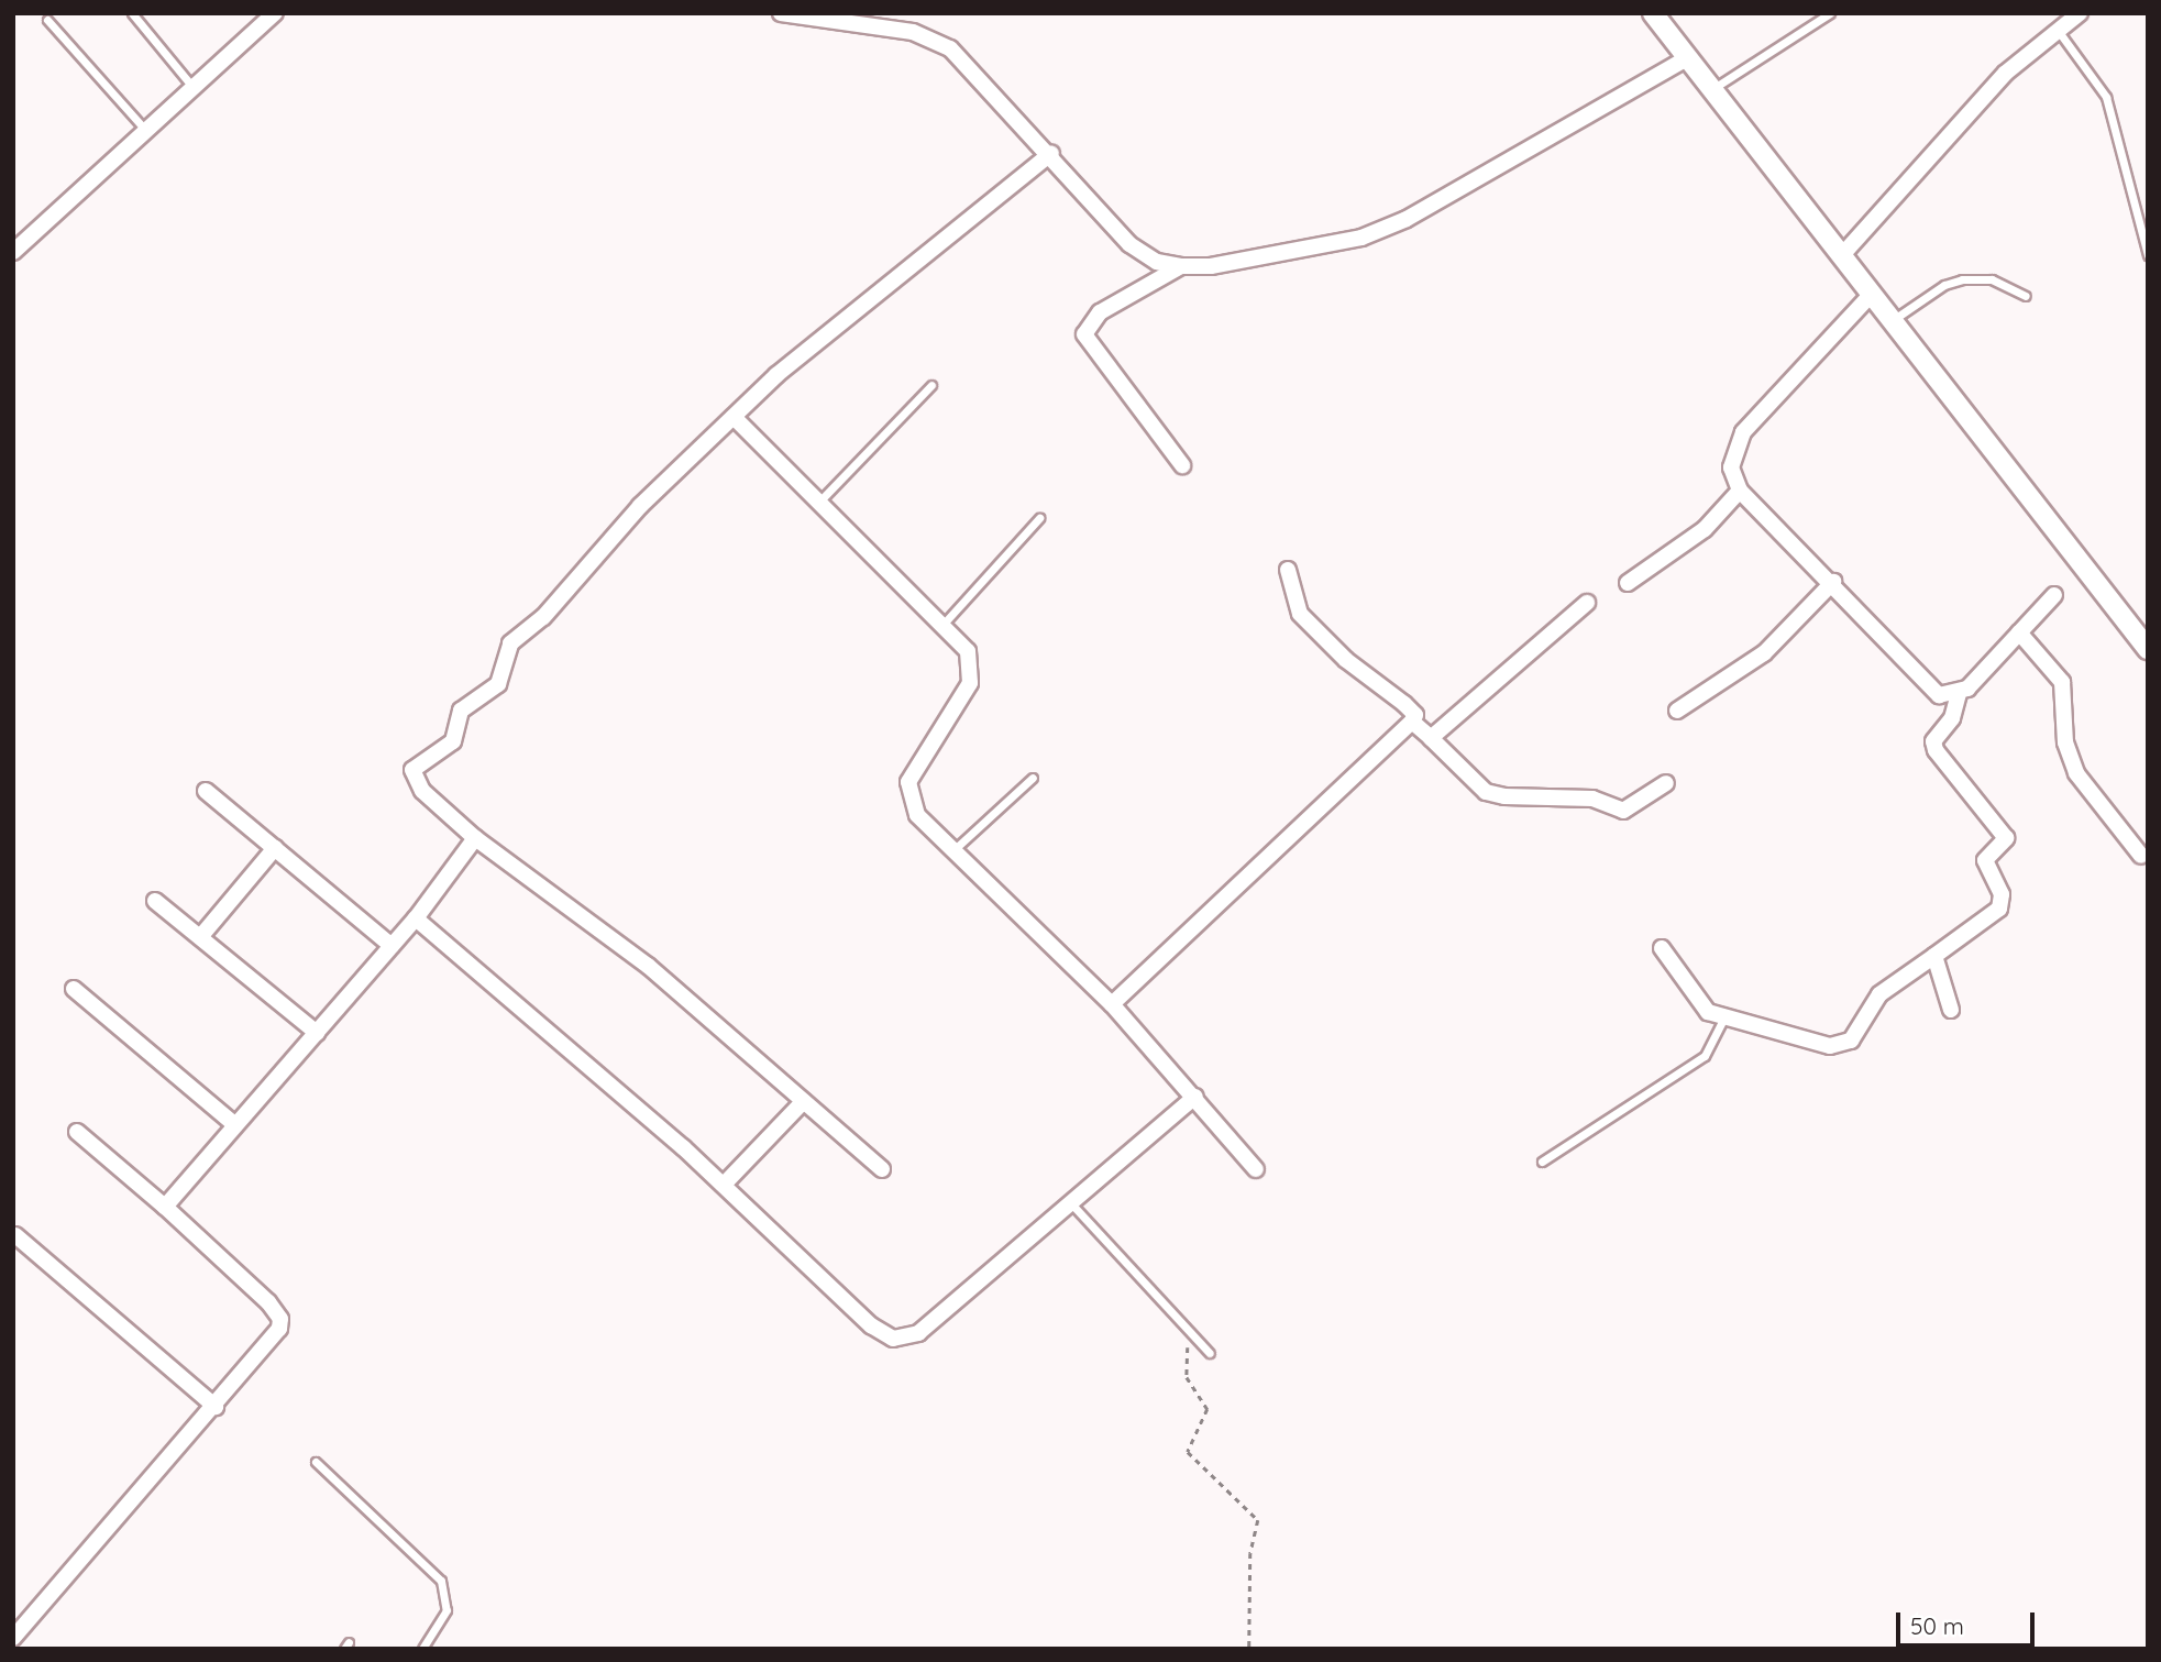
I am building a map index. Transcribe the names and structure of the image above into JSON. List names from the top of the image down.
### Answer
{
  "scale_bar": "50 m"
}
